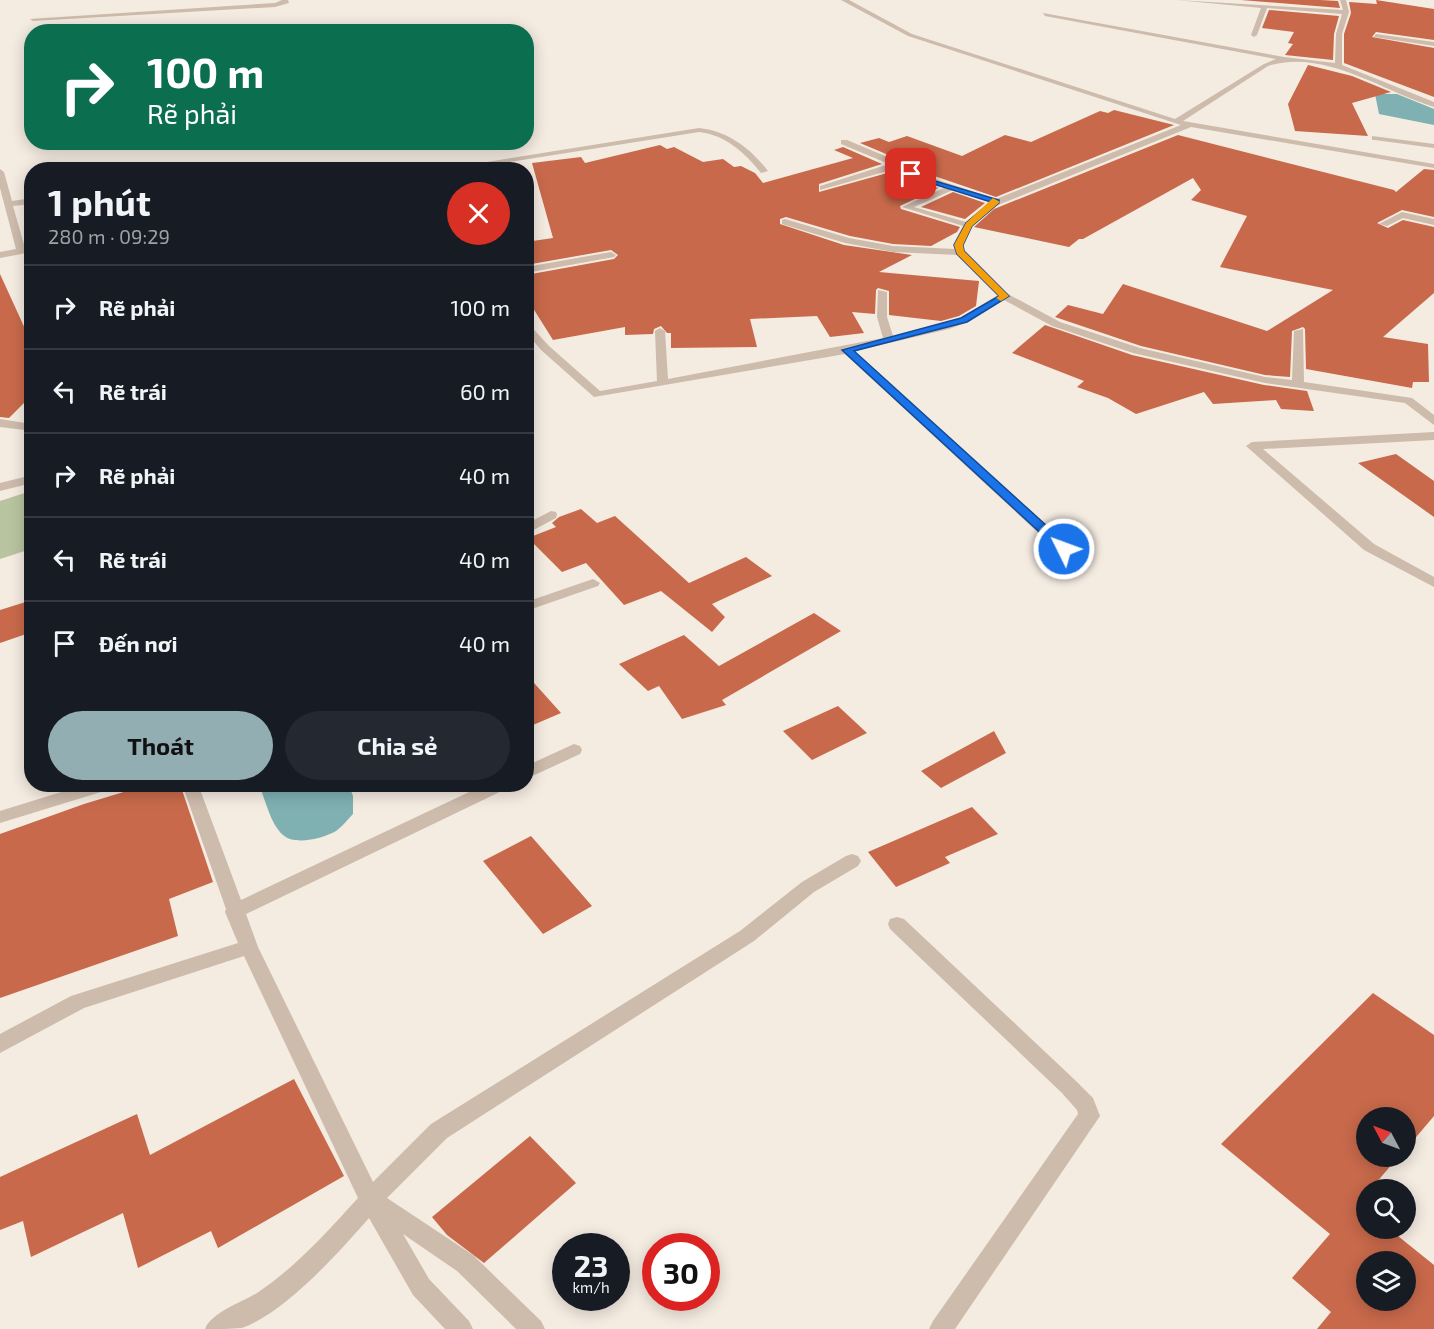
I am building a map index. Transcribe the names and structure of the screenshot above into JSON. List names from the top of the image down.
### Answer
{
  "north": "top left",
  "page": {
    "turn": ["100 m", "Rẽ phải"],
    "heading": ["1 phút", "280 m · 09:29"],
    "list": [
      {
        "name": "Rẽ phải",
        "value": "100 m"
      },
      {
        "name": "Rẽ trái",
        "value": "60 m"
      },
      {
        "name": "Rẽ phải",
        "value": "40 m"
      },
      {
        "name": "Rẽ trái",
        "value": "40 m"
      },
      {
        "name": "Đến nơi",
        "value": "40 m"
      }
    ],
    "buttons": ["Thoát", "Chia sẻ"],
    "speed": "23 km/h",
    "limit": "30"
  }
}
